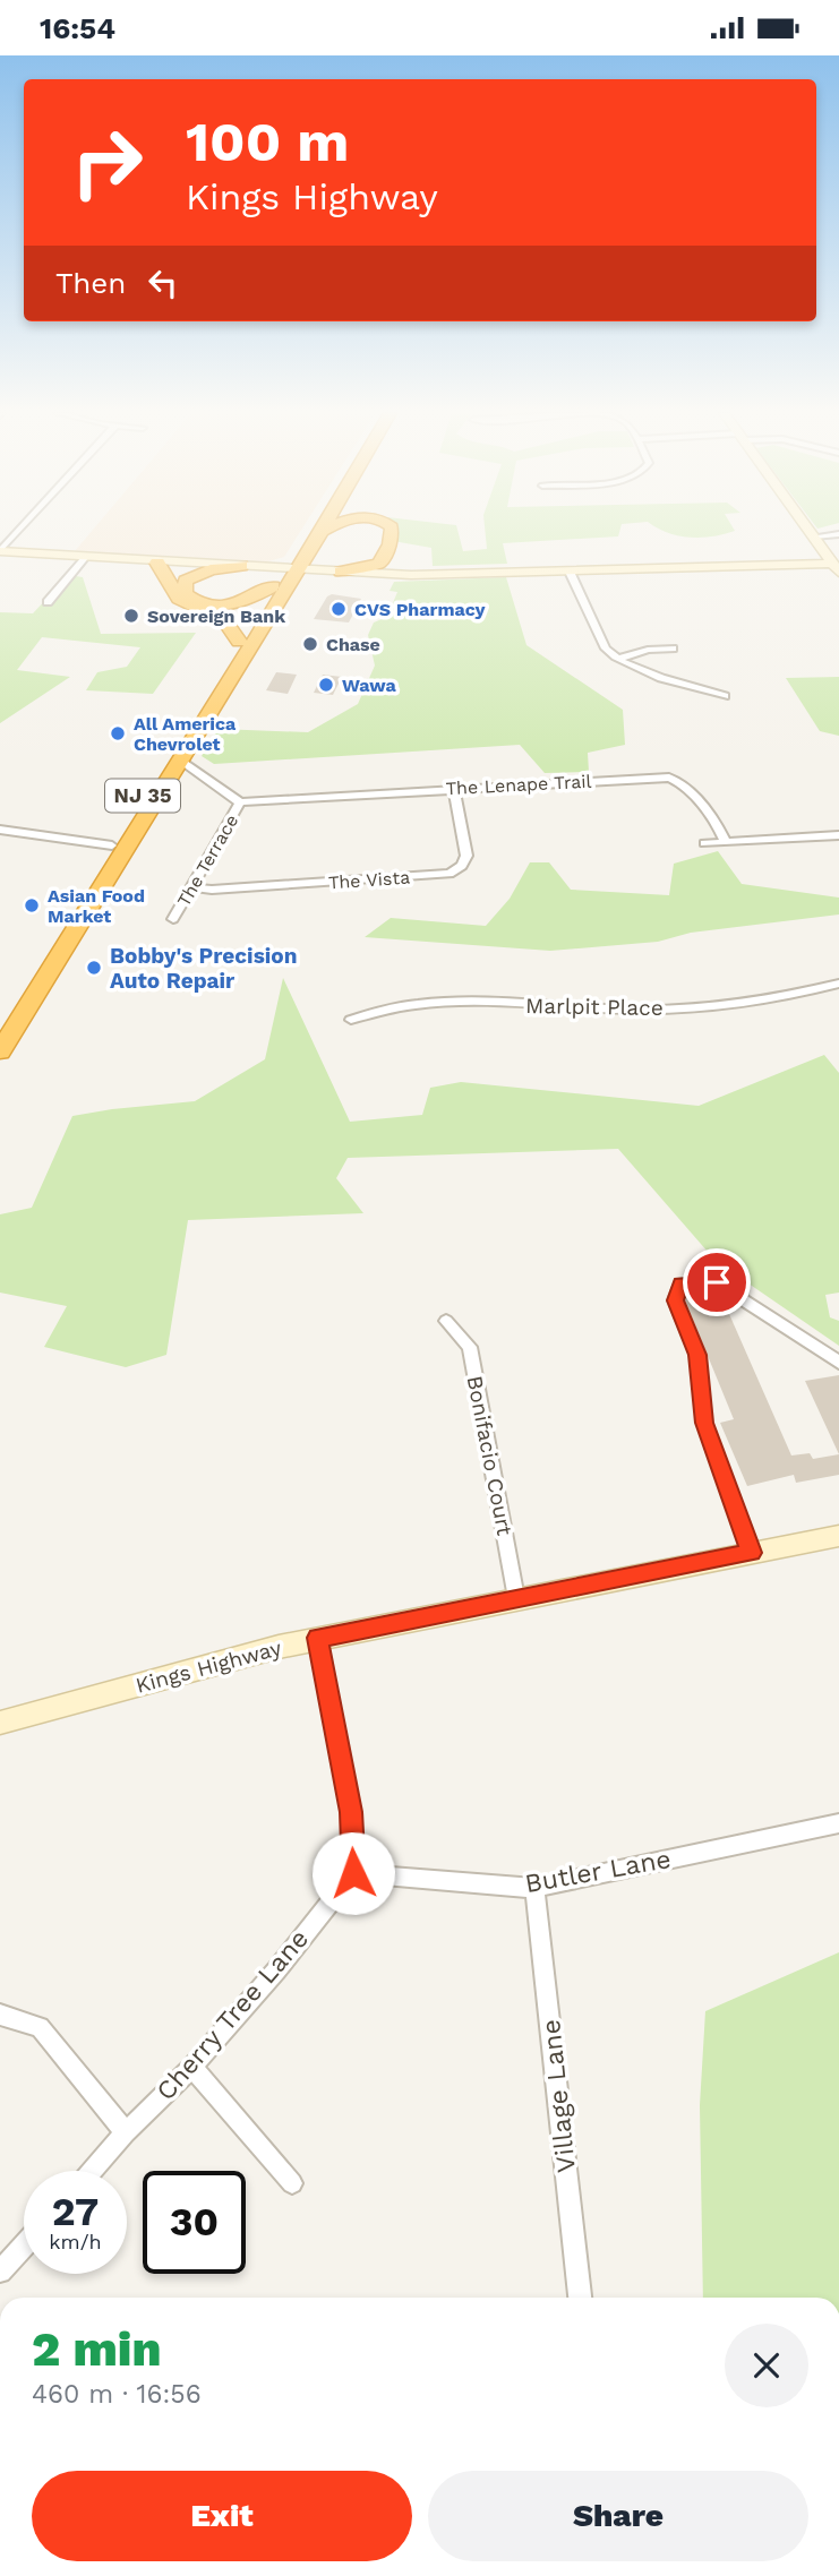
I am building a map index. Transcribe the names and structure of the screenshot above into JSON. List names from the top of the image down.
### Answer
{
  "streets": {
    "highway": ["NJ 35"],
    "main road": ["Kings Highway"],
    "street": [
      "The Lenape Trail",
      "The Terrace",
      "The Vista",
      "Marlpit Place",
      "Bonifacio Court",
      "Butler Lane",
      "Cherry Tree Lane",
      "Village Lane"
    ]
  },
  "crossings": [
    ["The Lenape Trail", "The Terrace"],
    ["The Lenape Trail", "The Vista"],
    ["The Terrace", "The Vista"],
    ["Bonifacio Court", "Kings Highway"],
    ["Butler Lane", "Cherry Tree Lane"],
    ["Butler Lane", "Village Lane"]
  ],
  "places": [
    "CVS Pharmacy",
    "Sovereign Bank",
    "Chase",
    "Wawa",
    "All America Chevrolet",
    "Asian Food Market",
    "Bobby's Precision Auto Repair"
  ],
  "page": {
    "status": "16:54",
    "turn": ["100 m", "Kings Highway"],
    "then": "Then",
    "speed": "27 km/h",
    "limit": "30",
    "heading": ["2 min", "460 m · 16:56"],
    "buttons": ["Exit", "Share"]
  }
}
